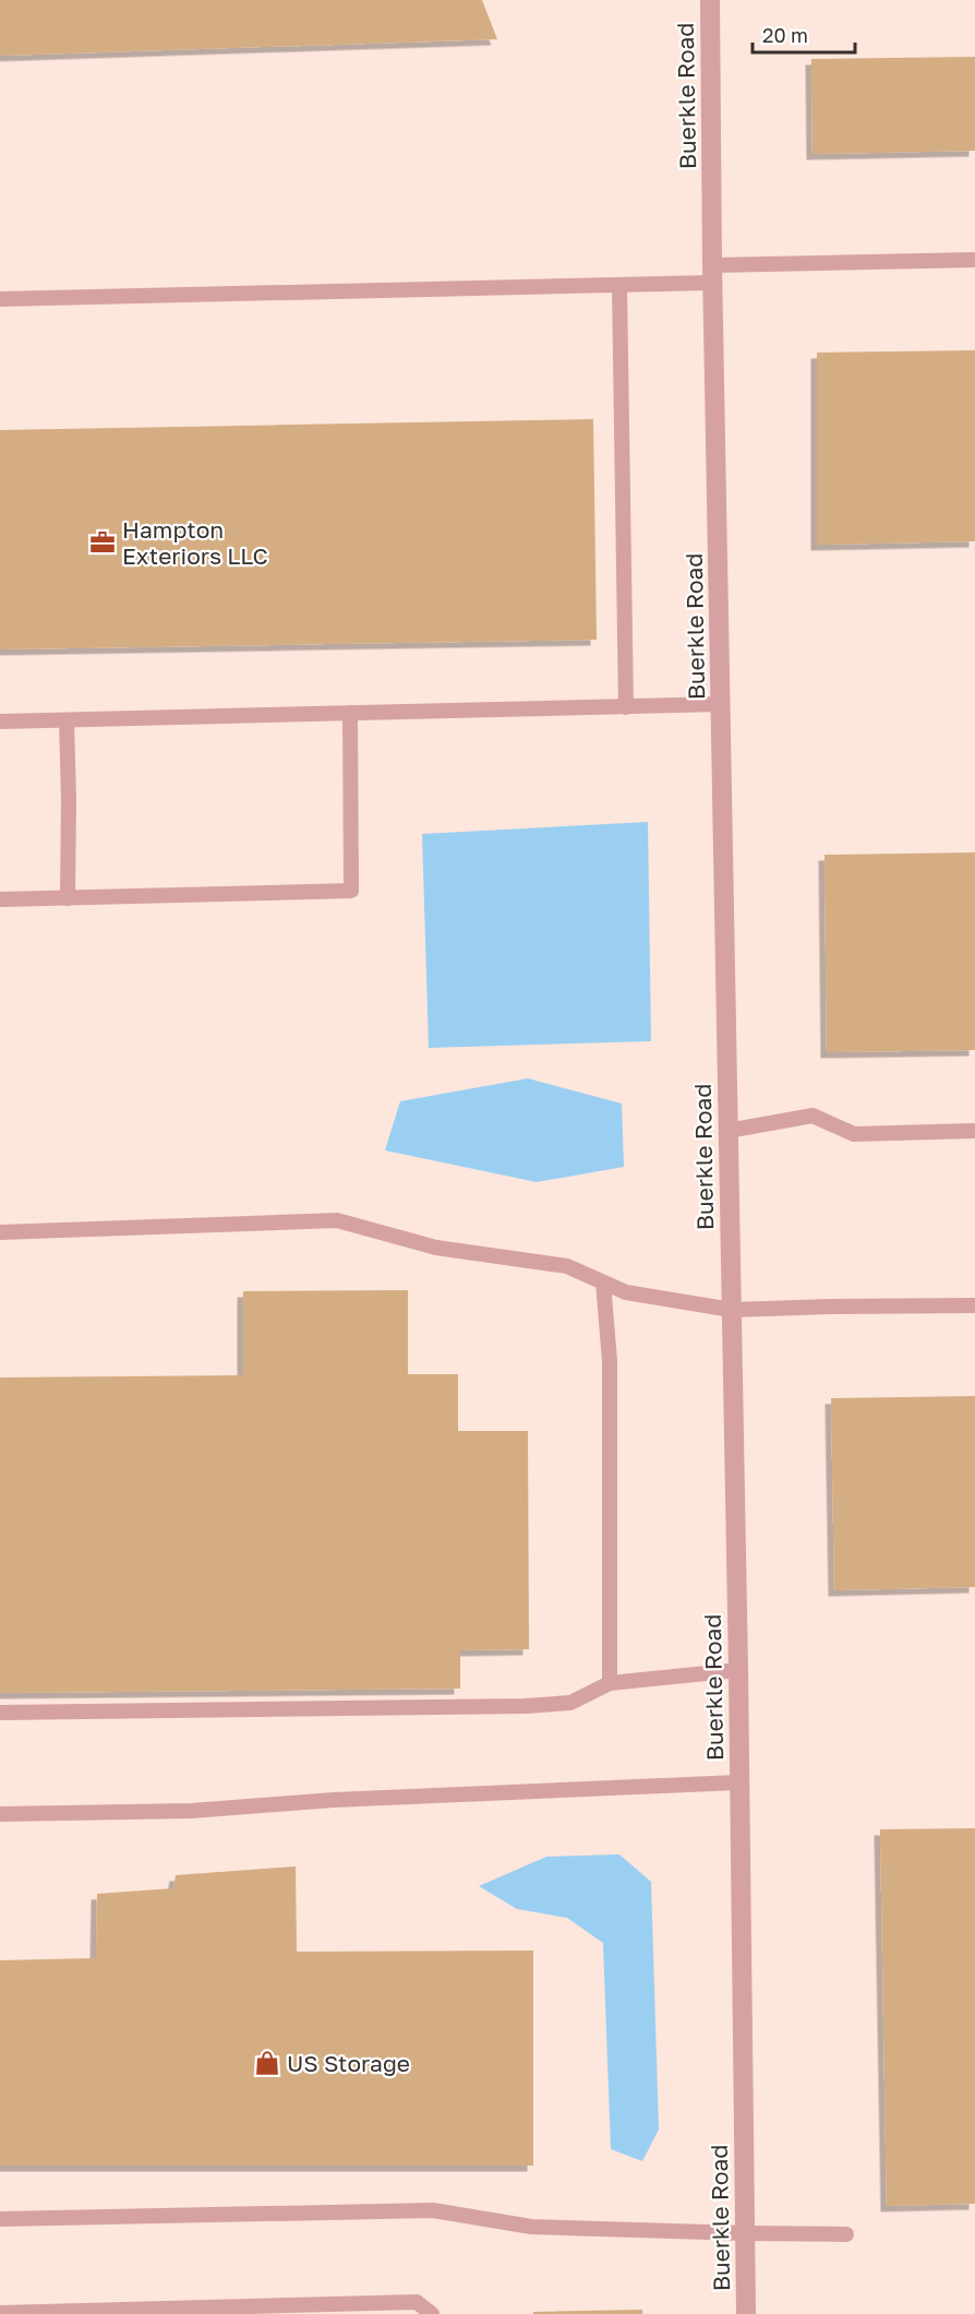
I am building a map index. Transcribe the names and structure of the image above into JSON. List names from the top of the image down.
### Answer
{
  "streets": {
    "street": ["Buerkle Road"]
  },
  "places": {
    "office": ["Hampton Exteriors LLC"],
    "shop": ["US Storage"]
  },
  "scale_bar": "20 m"
}
